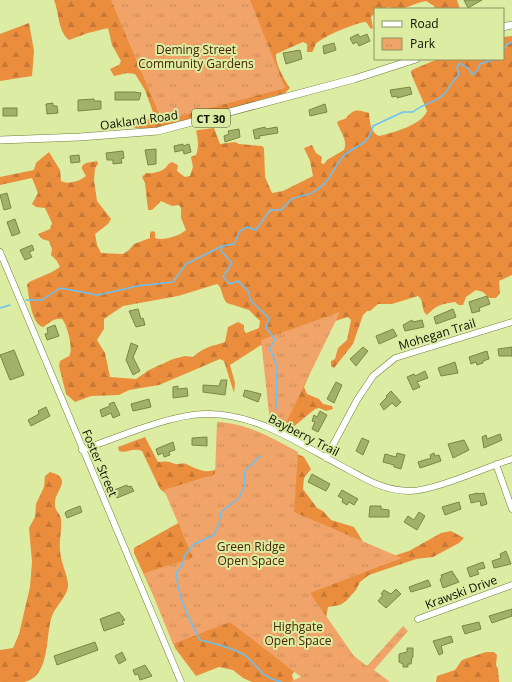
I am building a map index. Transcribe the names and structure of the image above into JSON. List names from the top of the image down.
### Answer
{
  "streets": {
    "main road": ["CT 30", "Oakland Road"],
    "street": [
      "Mohegan Trail",
      "Bayberry Trail",
      "Foster Street",
      "Krawski Drive"
    ]
  },
  "crossings": [
    ["Mohegan Trail", "Bayberry Trail"],
    ["Bayberry Trail", "Foster Street"]
  ],
  "parks": ["Deming Street Community Gardens", "Green Ridge Open Space", "Highgate Open Space"],
  "legend": ["Road", "Park"]
}
